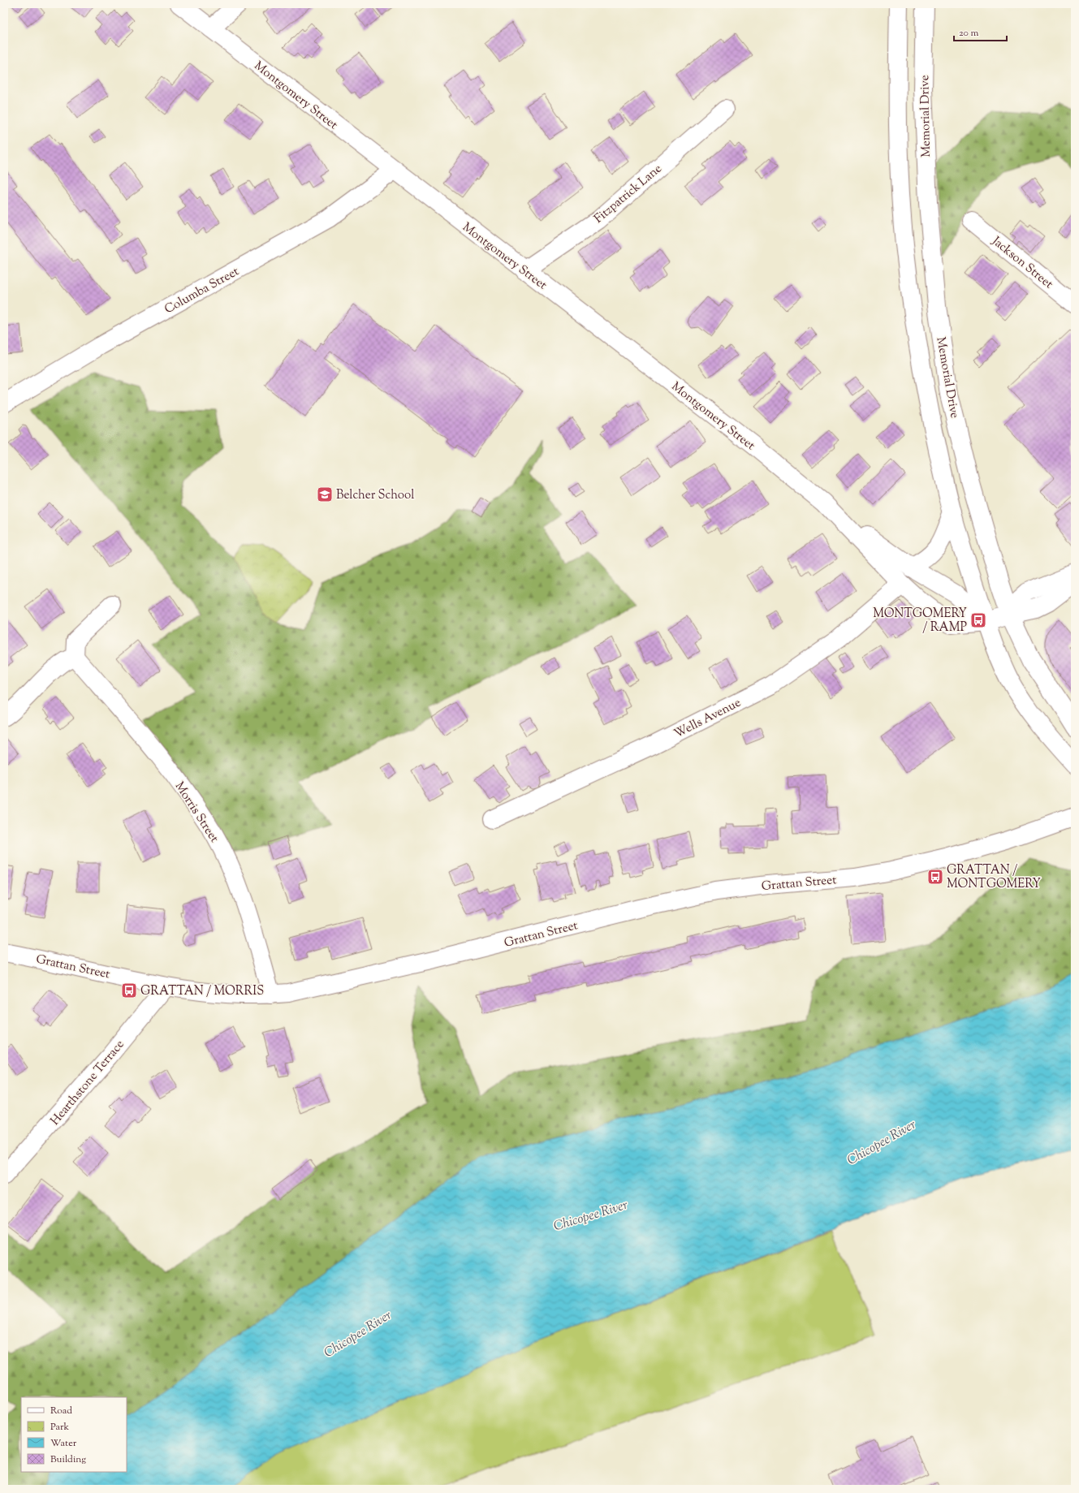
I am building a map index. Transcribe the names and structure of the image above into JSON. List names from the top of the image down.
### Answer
{
  "streets": {
    "main road": [
      "Montgomery Street",
      "Memorial Drive",
      "Fitzpatrick Lane",
      "Jackson Street",
      "Columba Street",
      "Wells Avenue",
      "Morris Street",
      "Grattan Street",
      "Hearthstone Terrace"
    ]
  },
  "crossings": [
    ["Montgomery Street", "Memorial Drive"],
    ["Montgomery Street", "Fitzpatrick Lane"],
    ["Montgomery Street", "Columba Street"],
    ["Montgomery Street", "Wells Avenue"],
    ["Morris Street", "Grattan Street"],
    ["Grattan Street", "Hearthstone Terrace"]
  ],
  "water": ["Chicopee River"],
  "places": {
    "school or university": ["Belcher School"],
    "bus stop": ["MONTGOMERY / RAMP", "GRATTAN / MONTGOMERY", "GRATTAN / MORRIS"]
  },
  "legend": [
    "Road",
    "Park",
    "Water",
    "Building"
  ],
  "scale_bar": "20 m"
}
